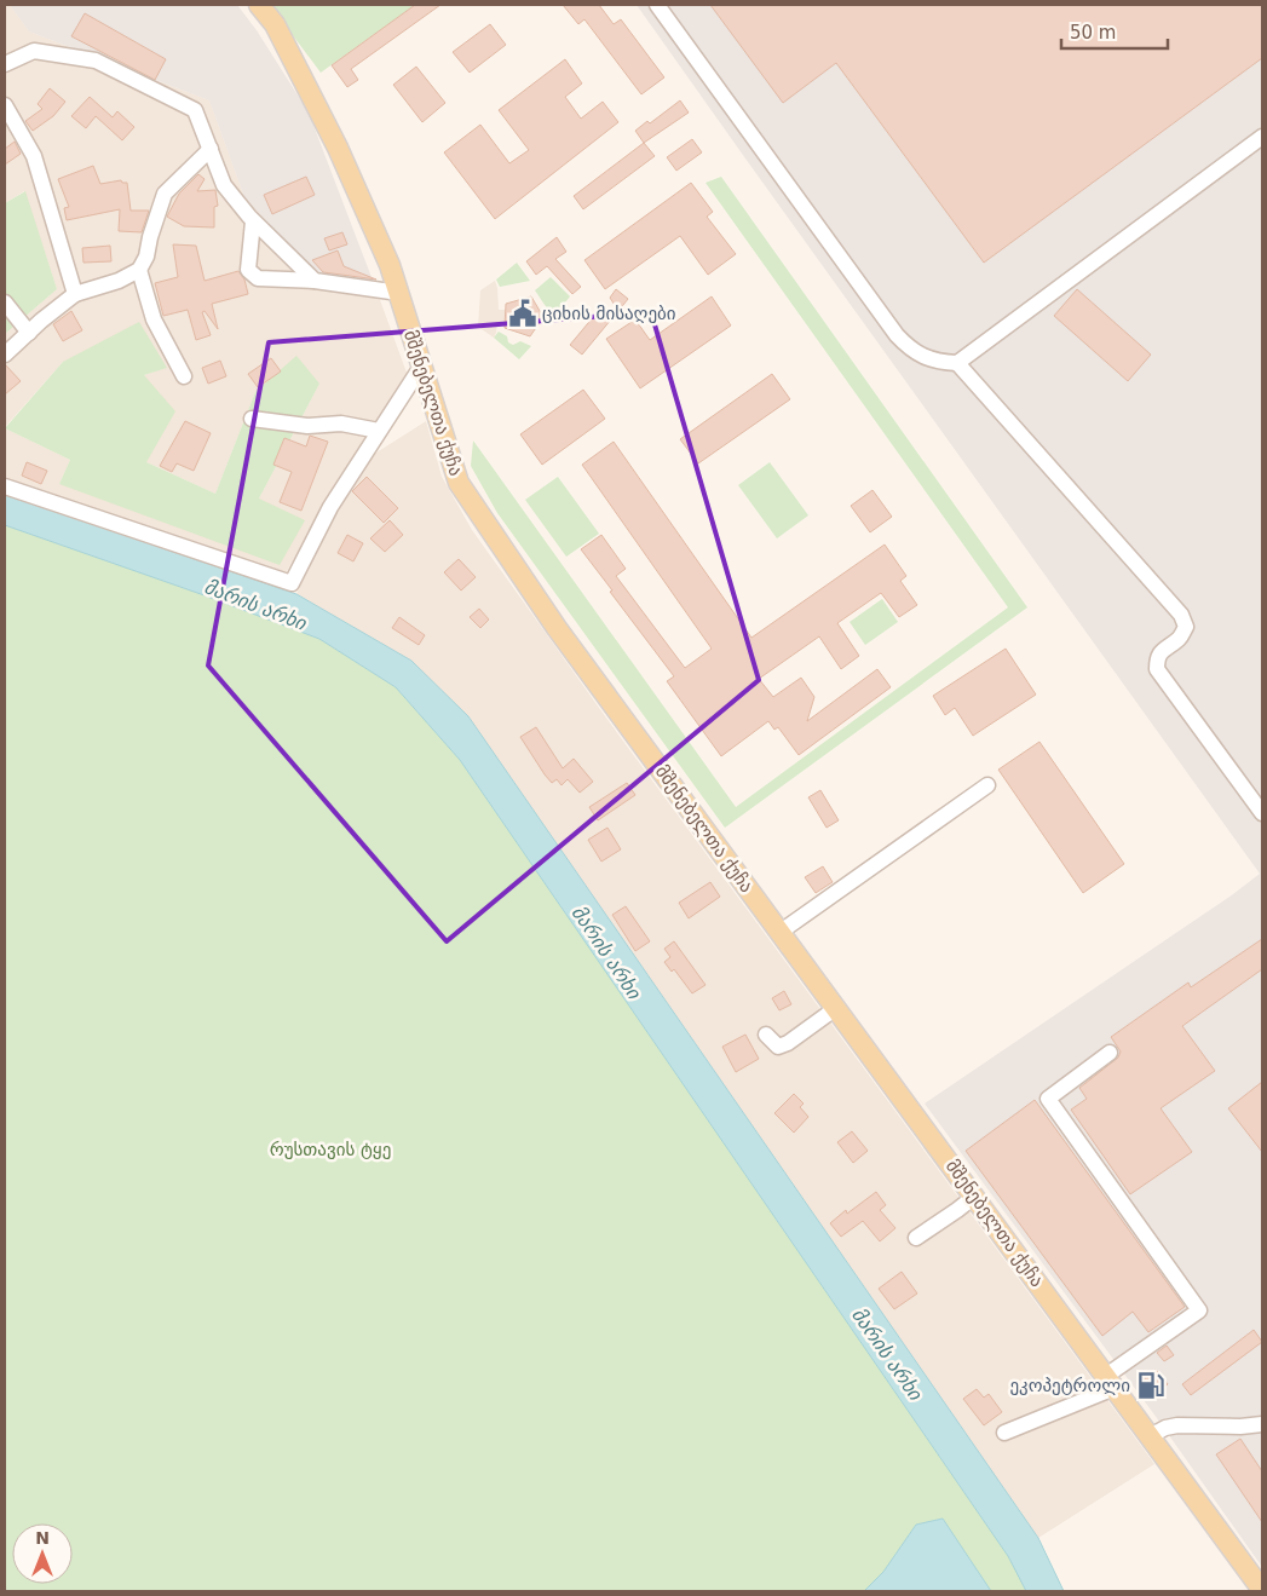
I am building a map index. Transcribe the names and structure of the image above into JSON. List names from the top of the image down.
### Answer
{
  "streets": {
    "main road": ["მშენებელთა ქუჩა"]
  },
  "water": ["მარის არხი"],
  "parks": ["რუსთავის ტყე"],
  "places": {
    "public building": ["ციხის მისაღები"],
    "fuel station": ["ეკოპეტროლი"]
  },
  "scale_bar": "50 m",
  "north": "top"
}
